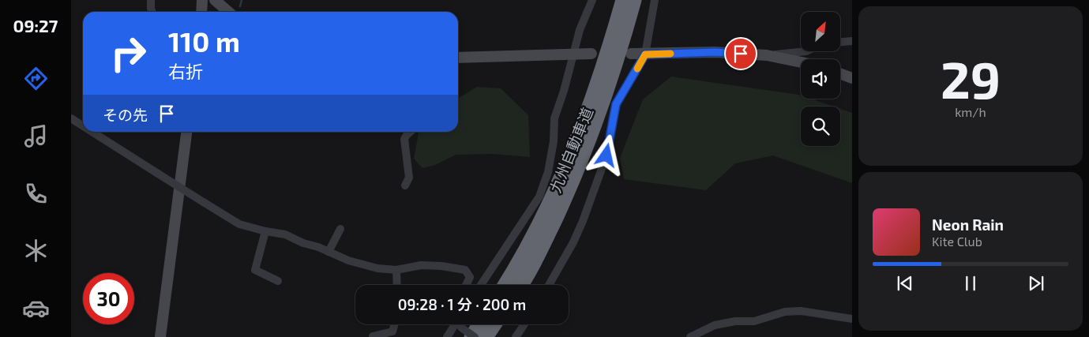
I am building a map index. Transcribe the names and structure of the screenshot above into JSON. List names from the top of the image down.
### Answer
{
  "streets": {
    "highway": ["九州自動車道"]
  },
  "north": "top right",
  "page": {
    "tabs": "09:27",
    "tile": ["29", "km/h"],
    "turn": ["110 m", "右折"],
    "then": "その先",
    "song": ["Neon Rain", "Kite Club"],
    "limit": "30",
    "trip": "09:28 · 1 分 · 200 m"
  }
}
